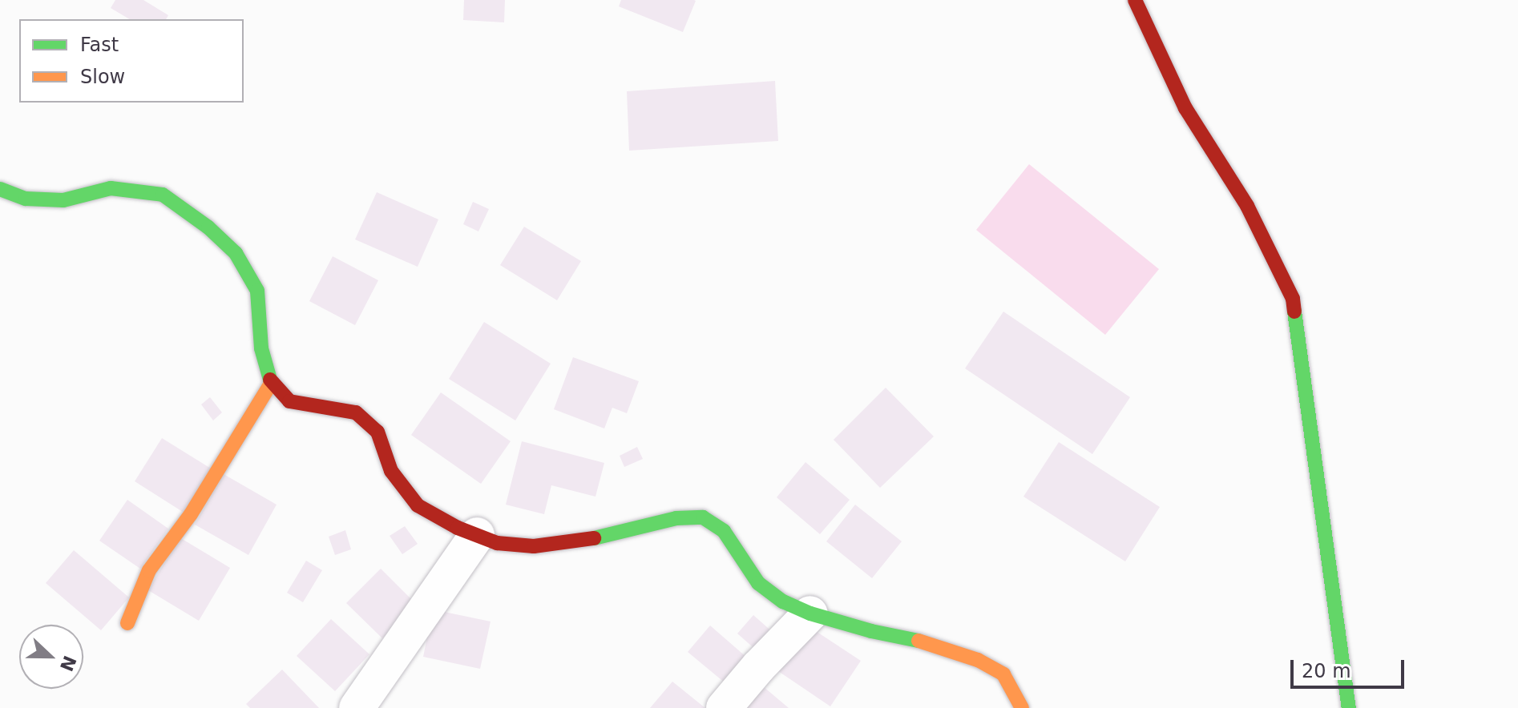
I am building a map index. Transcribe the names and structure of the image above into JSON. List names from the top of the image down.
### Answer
{
  "legend": ["Fast", "Slow"],
  "scale_bar": "20 m",
  "north": "right"
}
